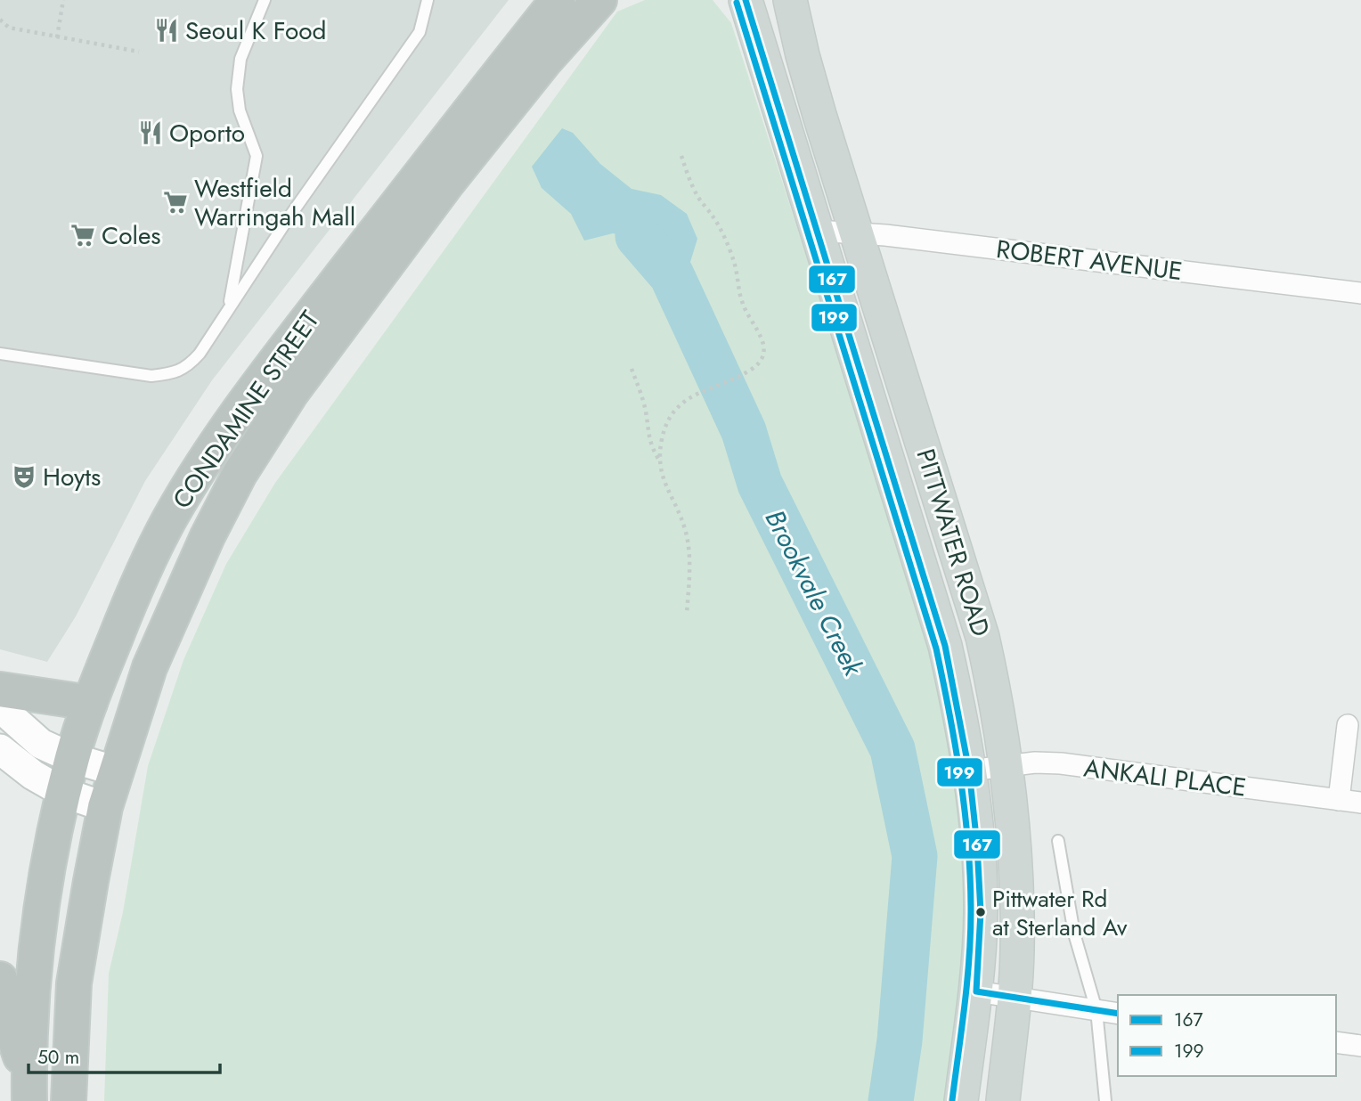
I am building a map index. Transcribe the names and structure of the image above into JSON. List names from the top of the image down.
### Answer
{
  "streets": {
    "highway": ["CONDAMINE STREET"],
    "main road": ["PITTWATER ROAD"],
    "street": ["ROBERT AVENUE", "ANKALI PLACE"]
  },
  "crossings": [
    ["ROBERT AVENUE", "PITTWATER ROAD"],
    ["PITTWATER ROAD", "ANKALI PLACE"]
  ],
  "water": ["Brookvale Creek"],
  "places": {
    "restaurant": ["Seoul K Food", "Oporto"],
    "supermarket": ["Westfield Warringah Mall", "Coles"],
    "theatre": ["Hoyts"],
    "other": ["Pittwater Rd at Sterland Av"]
  },
  "lines": ["transit line 167", "transit line 199"],
  "legend": ["167", "199"],
  "scale_bar": "50 m"
}
